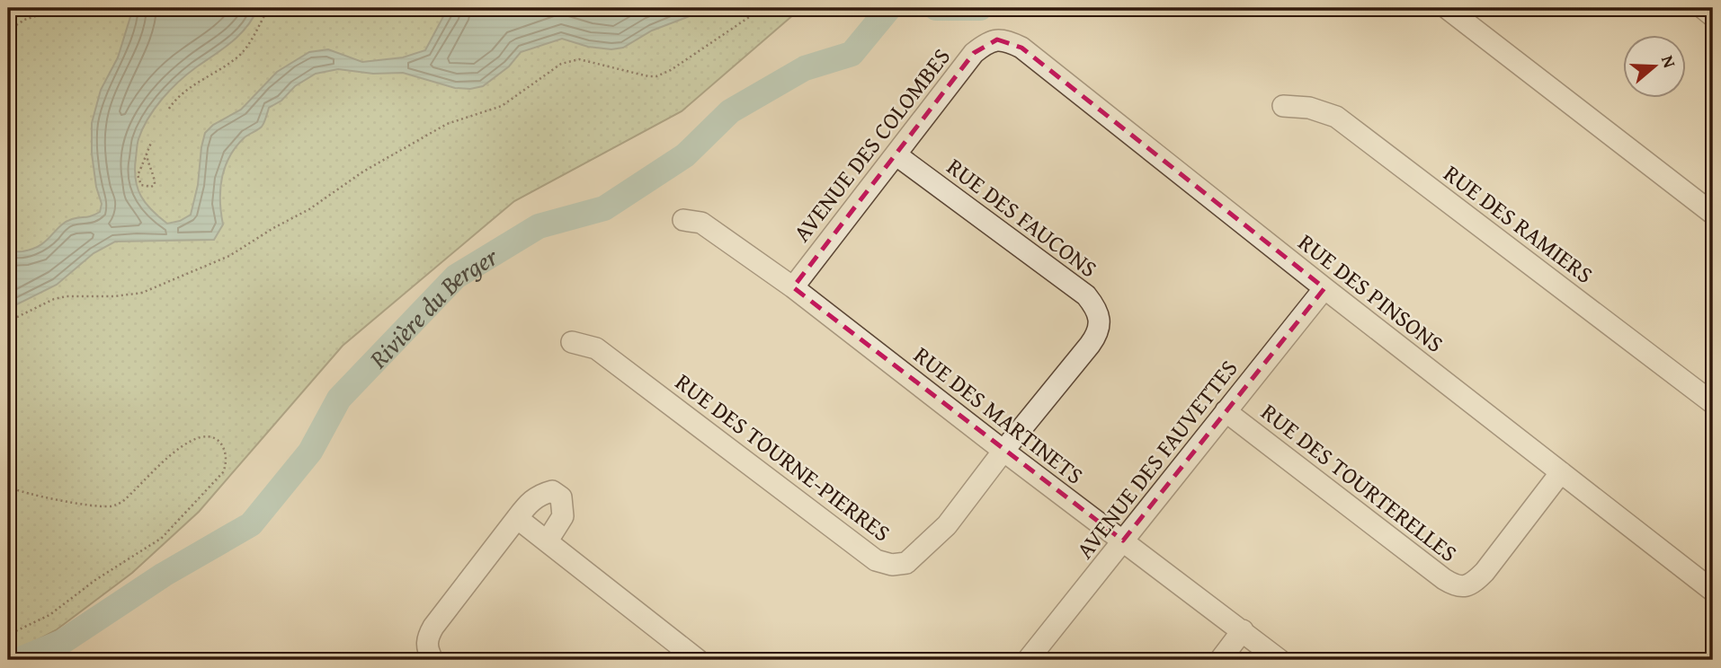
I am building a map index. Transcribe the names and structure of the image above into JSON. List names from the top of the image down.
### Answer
{
  "streets": {
    "street": [
      "AVENUE DES COLOMBES",
      "RUE DES FAUCONS",
      "RUE DES RAMIERS",
      "RUE DES PINSONS",
      "RUE DES MARTINETS",
      "RUE DES TOURNE-PIERRES",
      "AVENUE DES FAUVETTES",
      "RUE DES TOURTERELLES"
    ]
  },
  "crossings": [
    ["AVENUE DES COLOMBES", "RUE DES FAUCONS"],
    ["AVENUE DES COLOMBES", "RUE DES PINSONS"],
    ["AVENUE DES COLOMBES", "RUE DES MARTINETS"],
    ["RUE DES FAUCONS", "RUE DES MARTINETS"],
    ["RUE DES FAUCONS", "RUE DES TOURNE-PIERRES"],
    ["RUE DES PINSONS", "AVENUE DES FAUVETTES"],
    ["RUE DES PINSONS", "RUE DES TOURTERELLES"],
    ["RUE DES MARTINETS", "RUE DES TOURNE-PIERRES"],
    ["RUE DES MARTINETS", "AVENUE DES FAUVETTES"],
    ["AVENUE DES FAUVETTES", "RUE DES TOURTERELLES"]
  ],
  "water": ["Rivière du Berger"],
  "north": "right"
}
